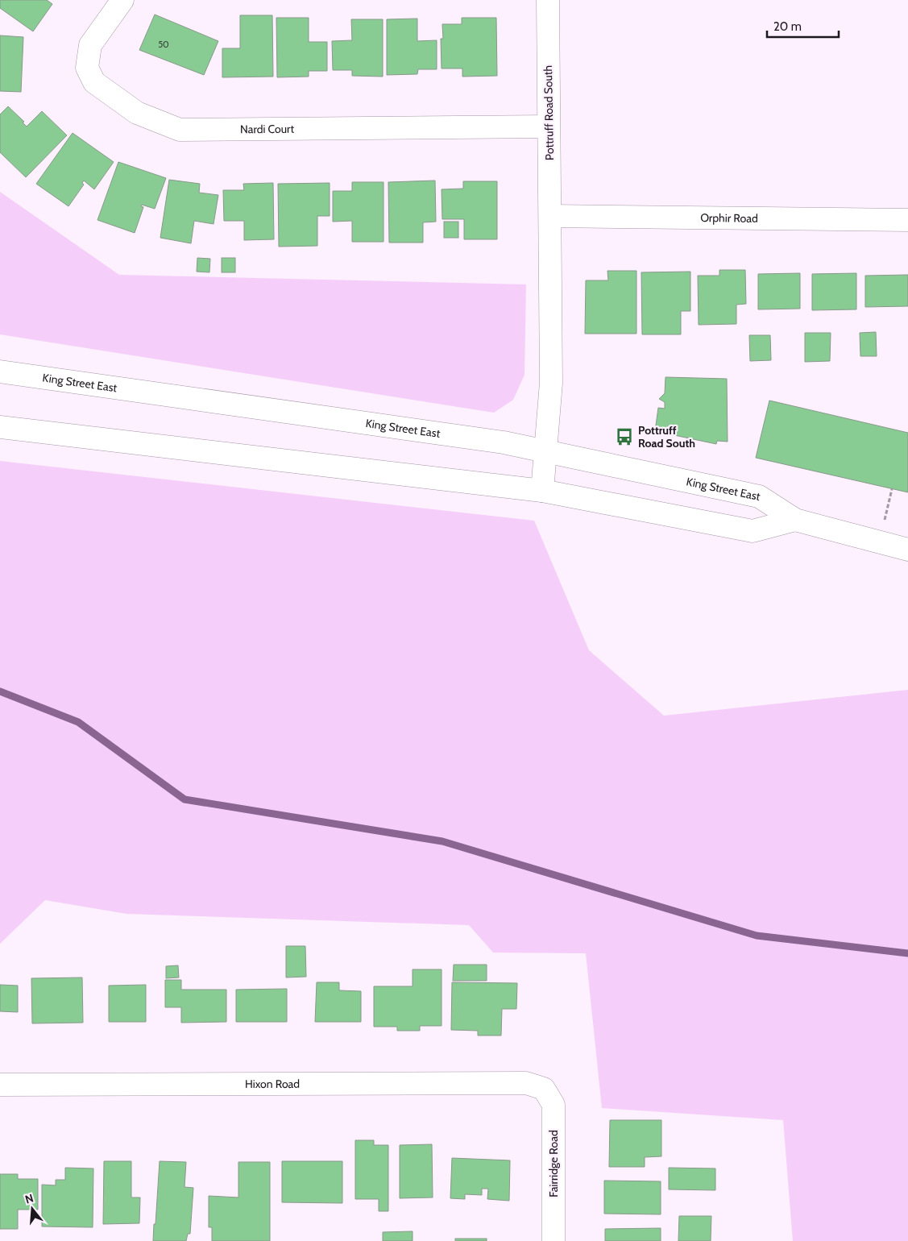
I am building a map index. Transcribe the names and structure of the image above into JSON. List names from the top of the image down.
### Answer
{
  "streets": {
    "street": [
      "Pottruff Road South",
      "Nardi Court",
      "Orphir Road",
      "King Street East",
      "Hixon Road",
      "Fairridge Road"
    ]
  },
  "crossings": [
    ["Pottruff Road South", "Nardi Court"],
    ["Pottruff Road South", "Orphir Road"],
    ["Pottruff Road South", "King Street East"],
    ["Hixon Road", "Fairridge Road"]
  ],
  "places": {
    "bus stop": ["Pottruff Road South"]
  },
  "house_numbers": ["50"],
  "scale_bar": "20 m",
  "north": "top"
}
